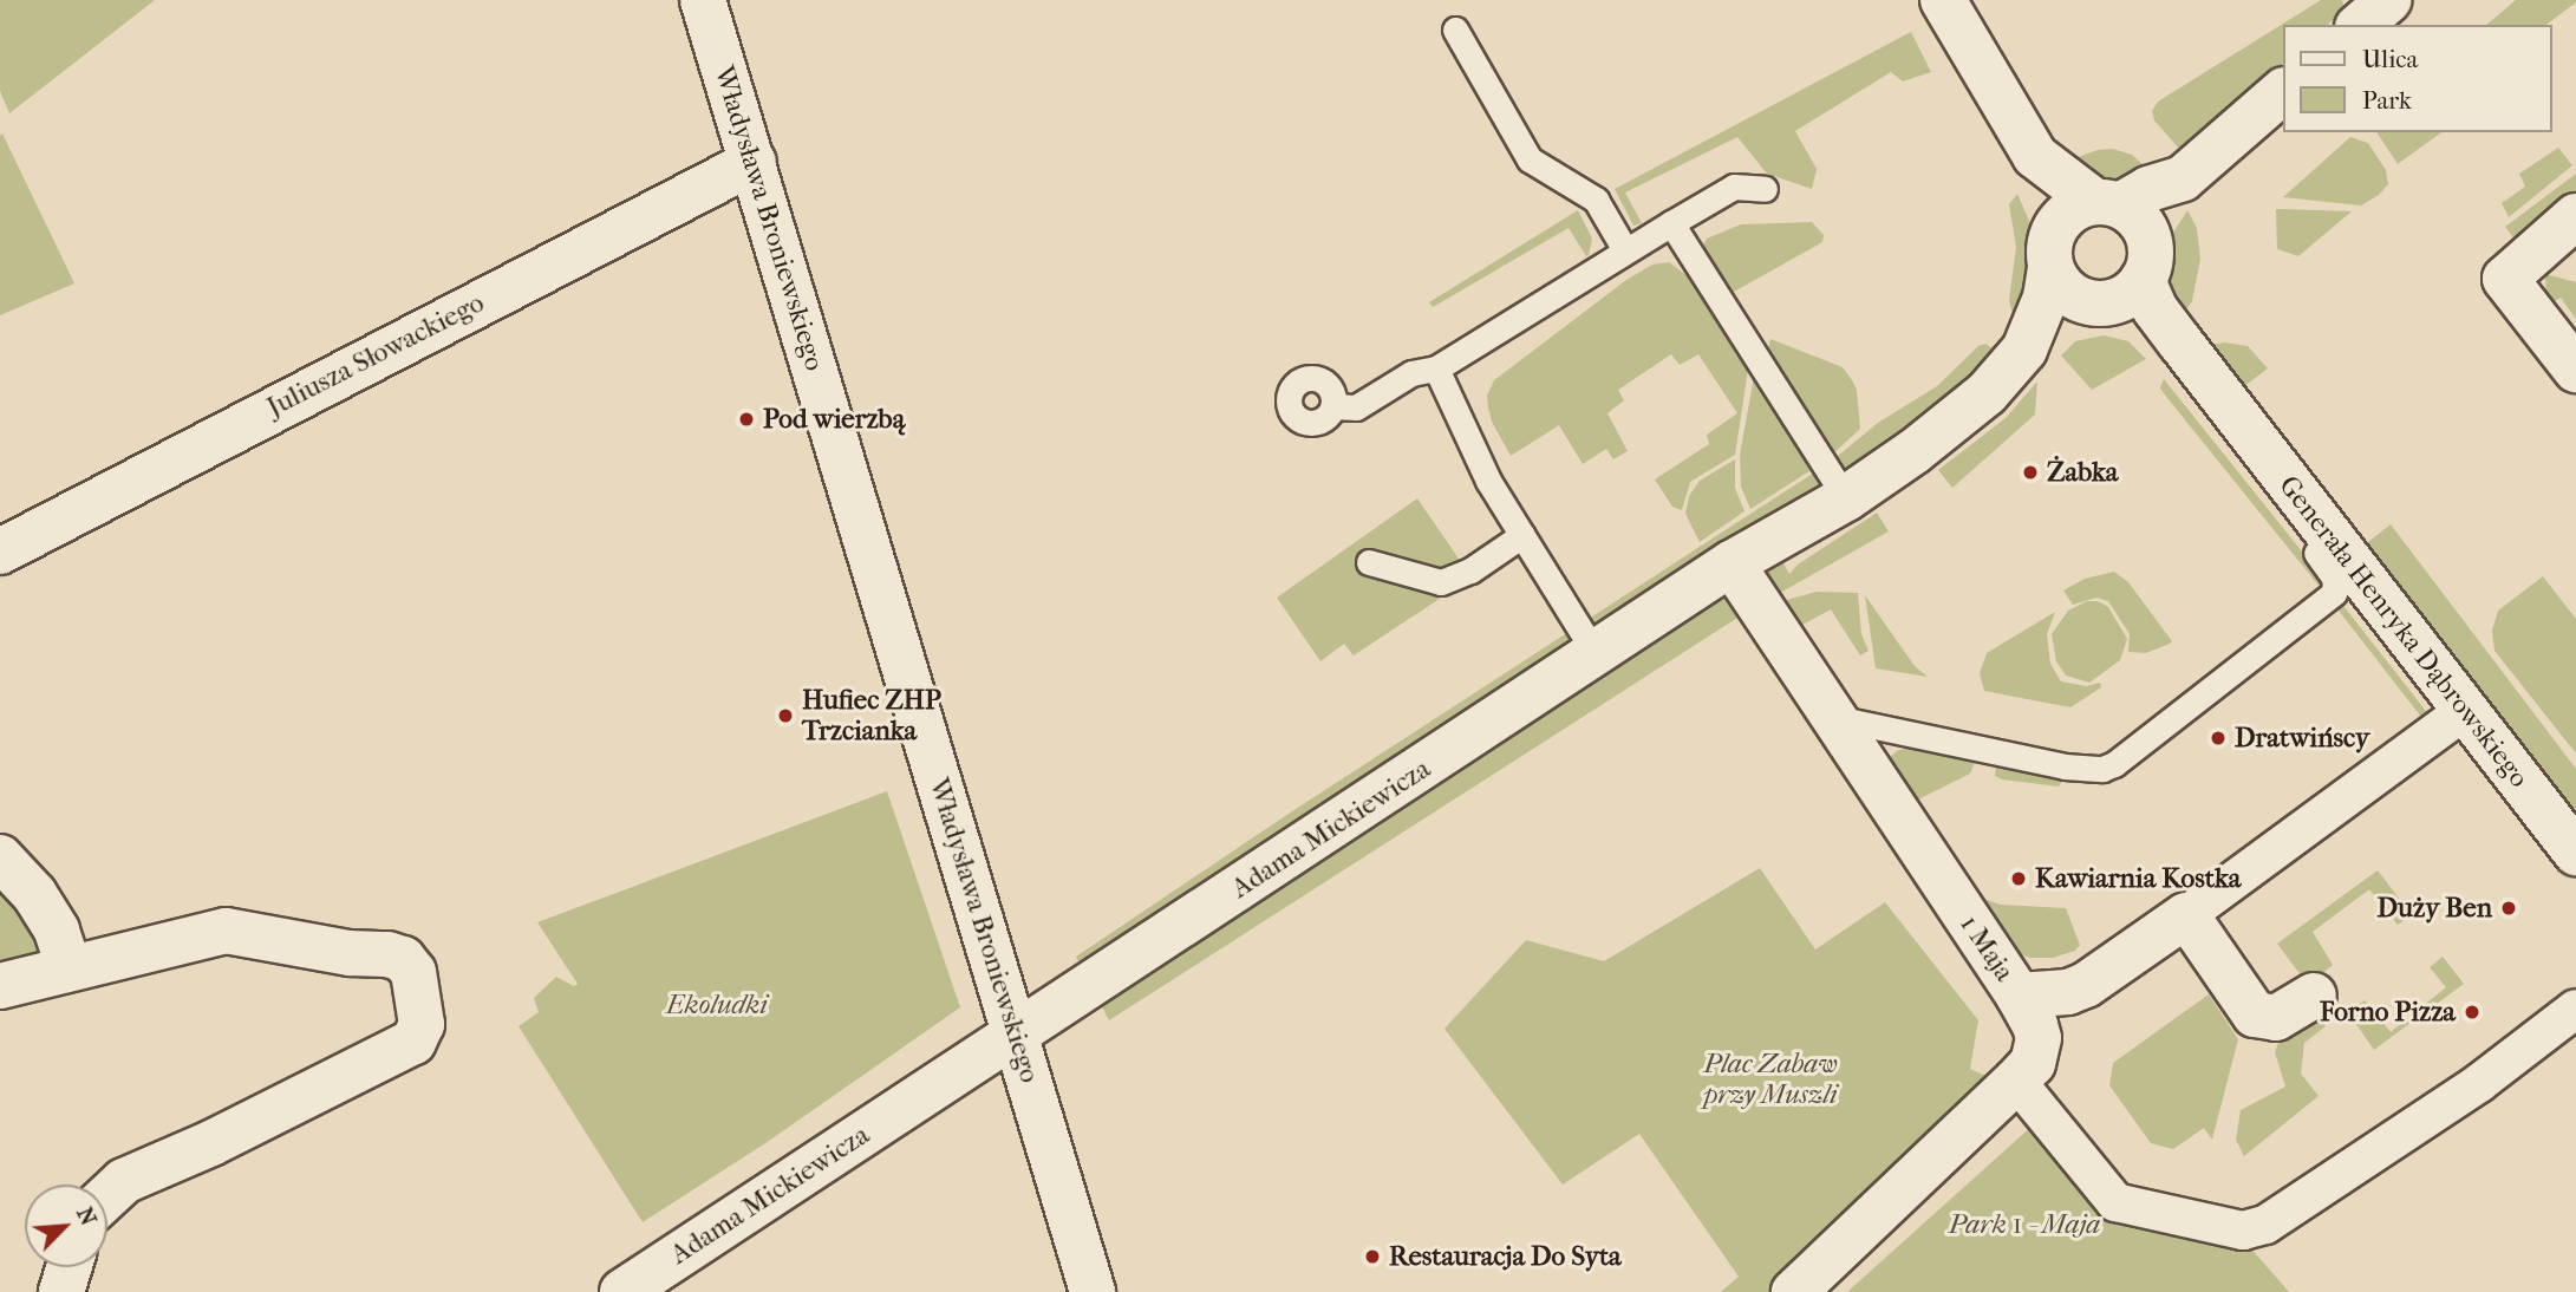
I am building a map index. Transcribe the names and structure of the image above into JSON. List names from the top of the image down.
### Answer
{
  "streets": {
    "street": [
      "Władysława Broniewskiego",
      "Juliusza Słowackiego",
      "Generała Henryka Dąbrowskiego",
      "Adama Mickiewicza",
      "1 Maja"
    ]
  },
  "crossings": [
    ["Władysława Broniewskiego", "Juliusza Słowackiego"],
    ["Władysława Broniewskiego", "Adama Mickiewicza"],
    ["Generała Henryka Dąbrowskiego", "Adama Mickiewicza"],
    ["Generała Henryka Dąbrowskiego", "1 Maja"],
    ["Adama Mickiewicza", "1 Maja"]
  ],
  "parks": ["Ekoludki", "Plac Zabaw przy Muszli", "Park 1 - Maja"],
  "places": [
    "Pod wierzbą",
    "Żabka",
    "Hufiec ZHP Trzcianka",
    "Dratwińscy",
    "Kawiarnia Kostka",
    "Duży Ben",
    "Forno Pizza",
    "Restauracja Do Syta"
  ],
  "legend": ["Ulica", "Park"],
  "north": "top right"
}
